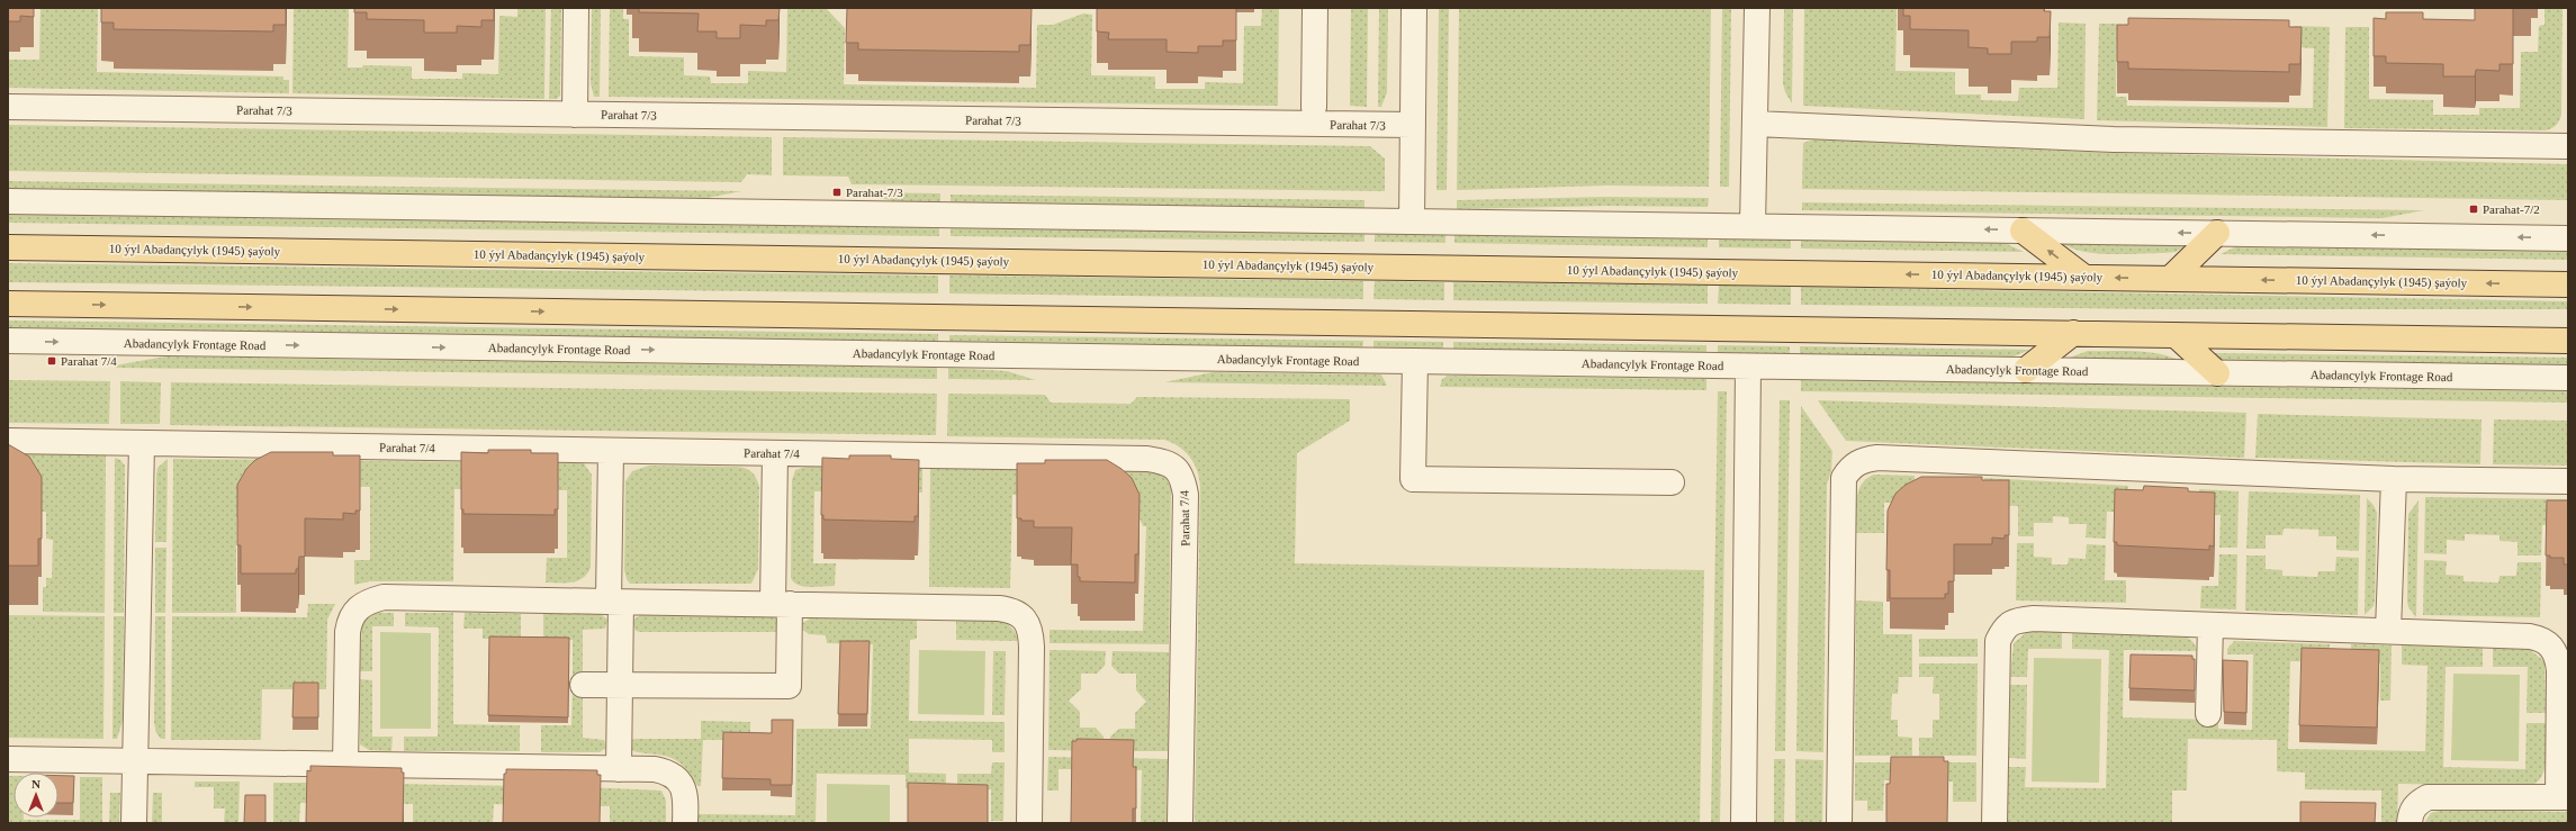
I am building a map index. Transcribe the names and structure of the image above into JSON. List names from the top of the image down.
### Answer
{
  "streets": {
    "main road": ["10 ýyl Abadançylyk (1945) şaýoly"],
    "street": ["Parahat 7/3", "Abadancylyk Frontage Road", "Parahat 7/4"]
  },
  "places": {
    "transit": ["Parahat-7/3", "Parahat-7/2", "Parahat 7/4"]
  },
  "north": "top"
}
